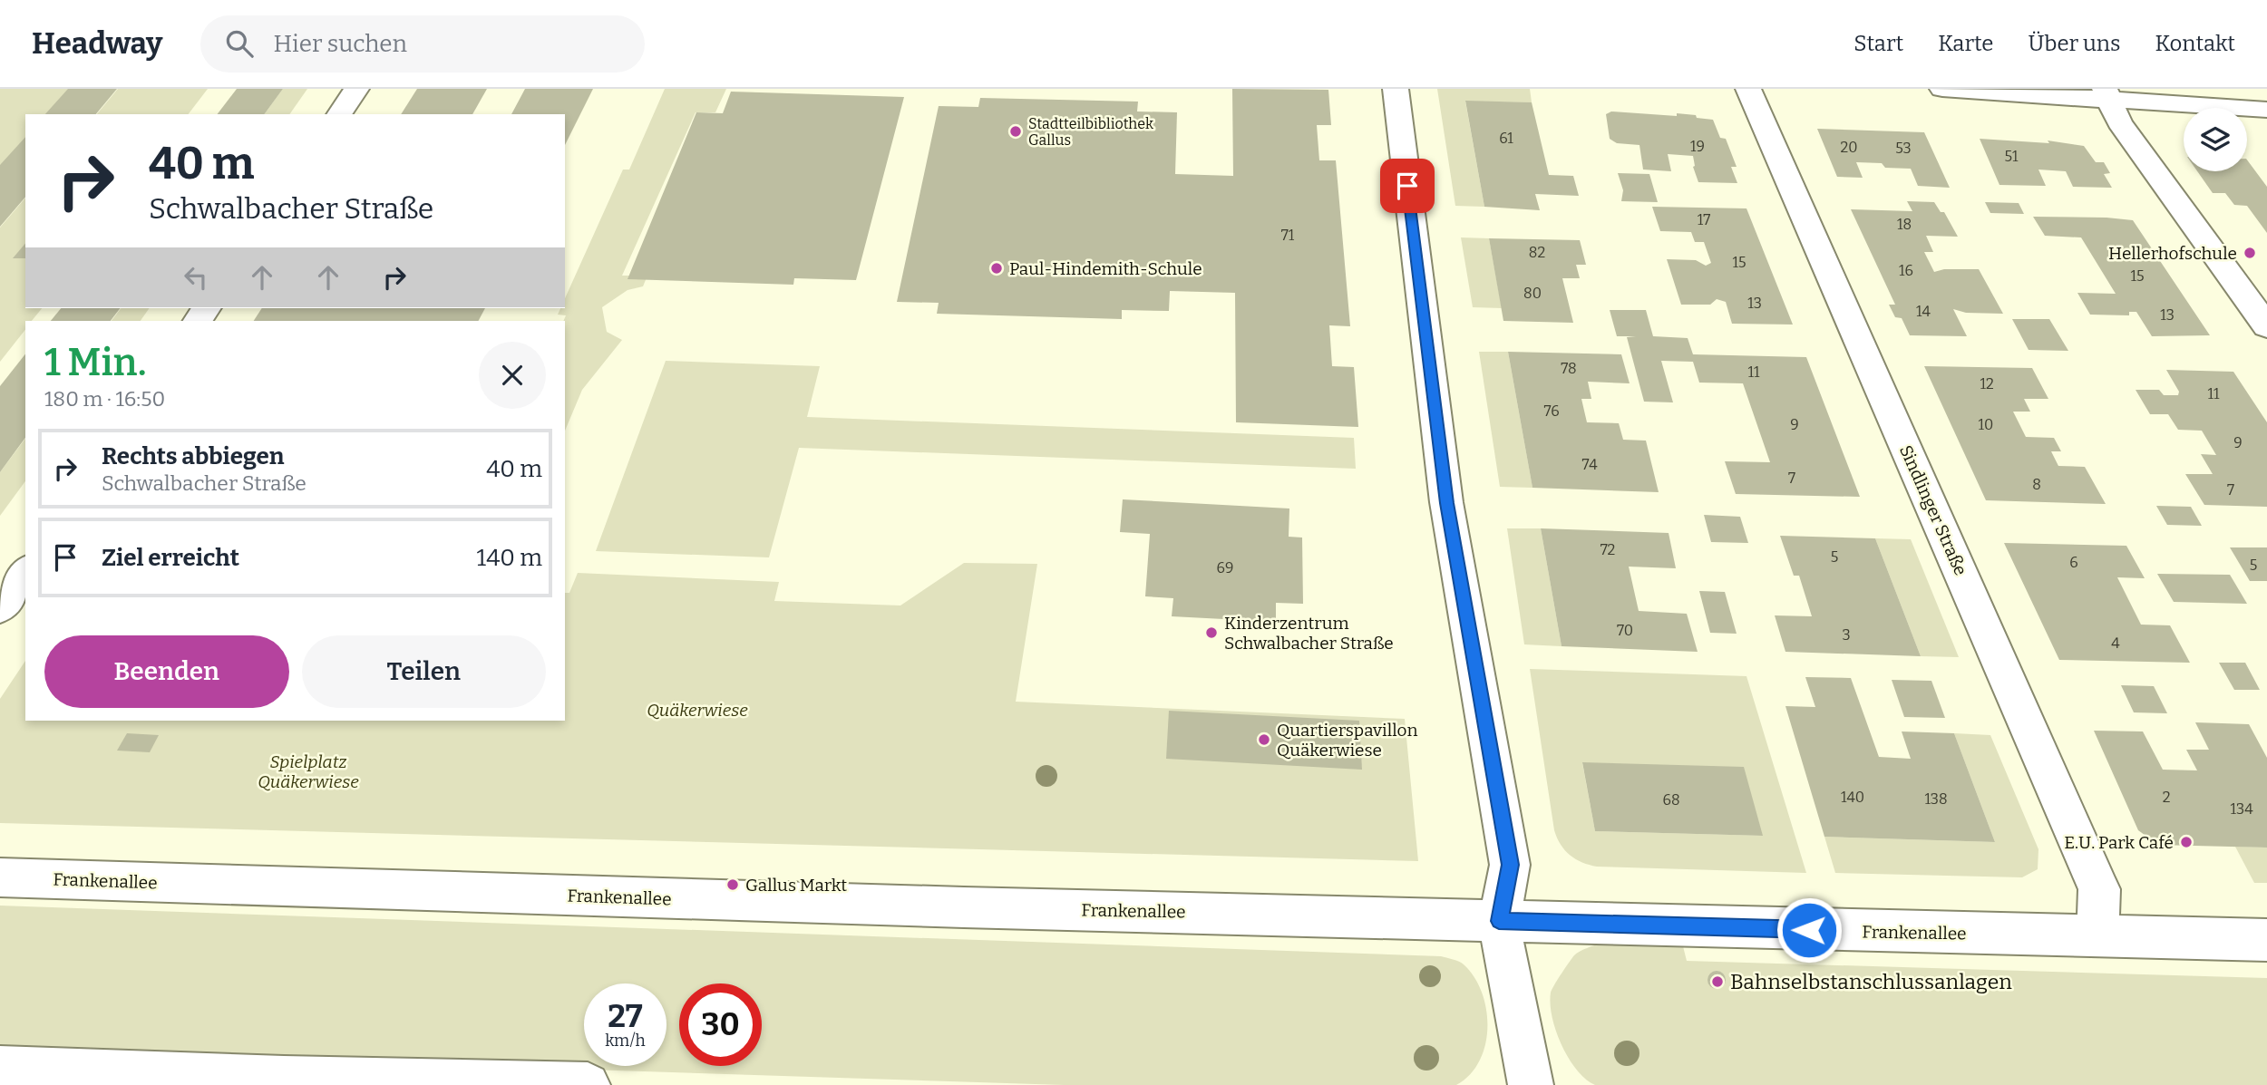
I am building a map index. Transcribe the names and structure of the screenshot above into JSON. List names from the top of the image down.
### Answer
{
  "streets": {
    "street": ["Sindlinger Straße", "Frankenallee"]
  },
  "crossings": [
    ["Sindlinger Straße", "Frankenallee"]
  ],
  "parks": ["Quäkerwiese", "Spielplatz Quäkerwiese"],
  "places": [
    "Stadtteilbibliothek Gallus",
    "Hellerhofschule",
    "Paul-Hindemith-Schule",
    "Kinderzentrum Schwalbacher Straße",
    "Quartierspavillon Quäkerwiese",
    "E.U. Park Café",
    "Gallus Markt",
    "Bahnselbstanschlussanlagen"
  ],
  "house_numbers": [
    "61",
    "19",
    "20",
    "53",
    "51",
    "17",
    "18",
    "71",
    "82",
    "15",
    "16",
    "15",
    "80",
    "13",
    "14",
    "13",
    "78",
    "11",
    "12",
    "11",
    "76",
    "9",
    "10",
    "9",
    "74",
    "7",
    "8",
    "7",
    "72",
    "5",
    "6",
    "5",
    "69",
    "70",
    "3",
    "4",
    "140",
    "2",
    "138",
    "68",
    "134"
  ],
  "page": {
    "header": "Headway",
    "search": "Hier suchen",
    "nav": [
      "Start",
      "Karte",
      "Über uns",
      "Kontakt"
    ],
    "turn": ["40 m", "Schwalbacher Straße"],
    "heading": ["1 Min.", "180 m · 16:50"],
    "list": [
      {
        "name": "Rechts abbiegen",
        "note": "Schwalbacher Straße",
        "value": "40 m"
      },
      {
        "name": "Ziel erreicht",
        "value": "140 m"
      }
    ],
    "buttons": ["Beenden", "Teilen"],
    "speed": "27 km/h",
    "limit": "30"
  }
}
